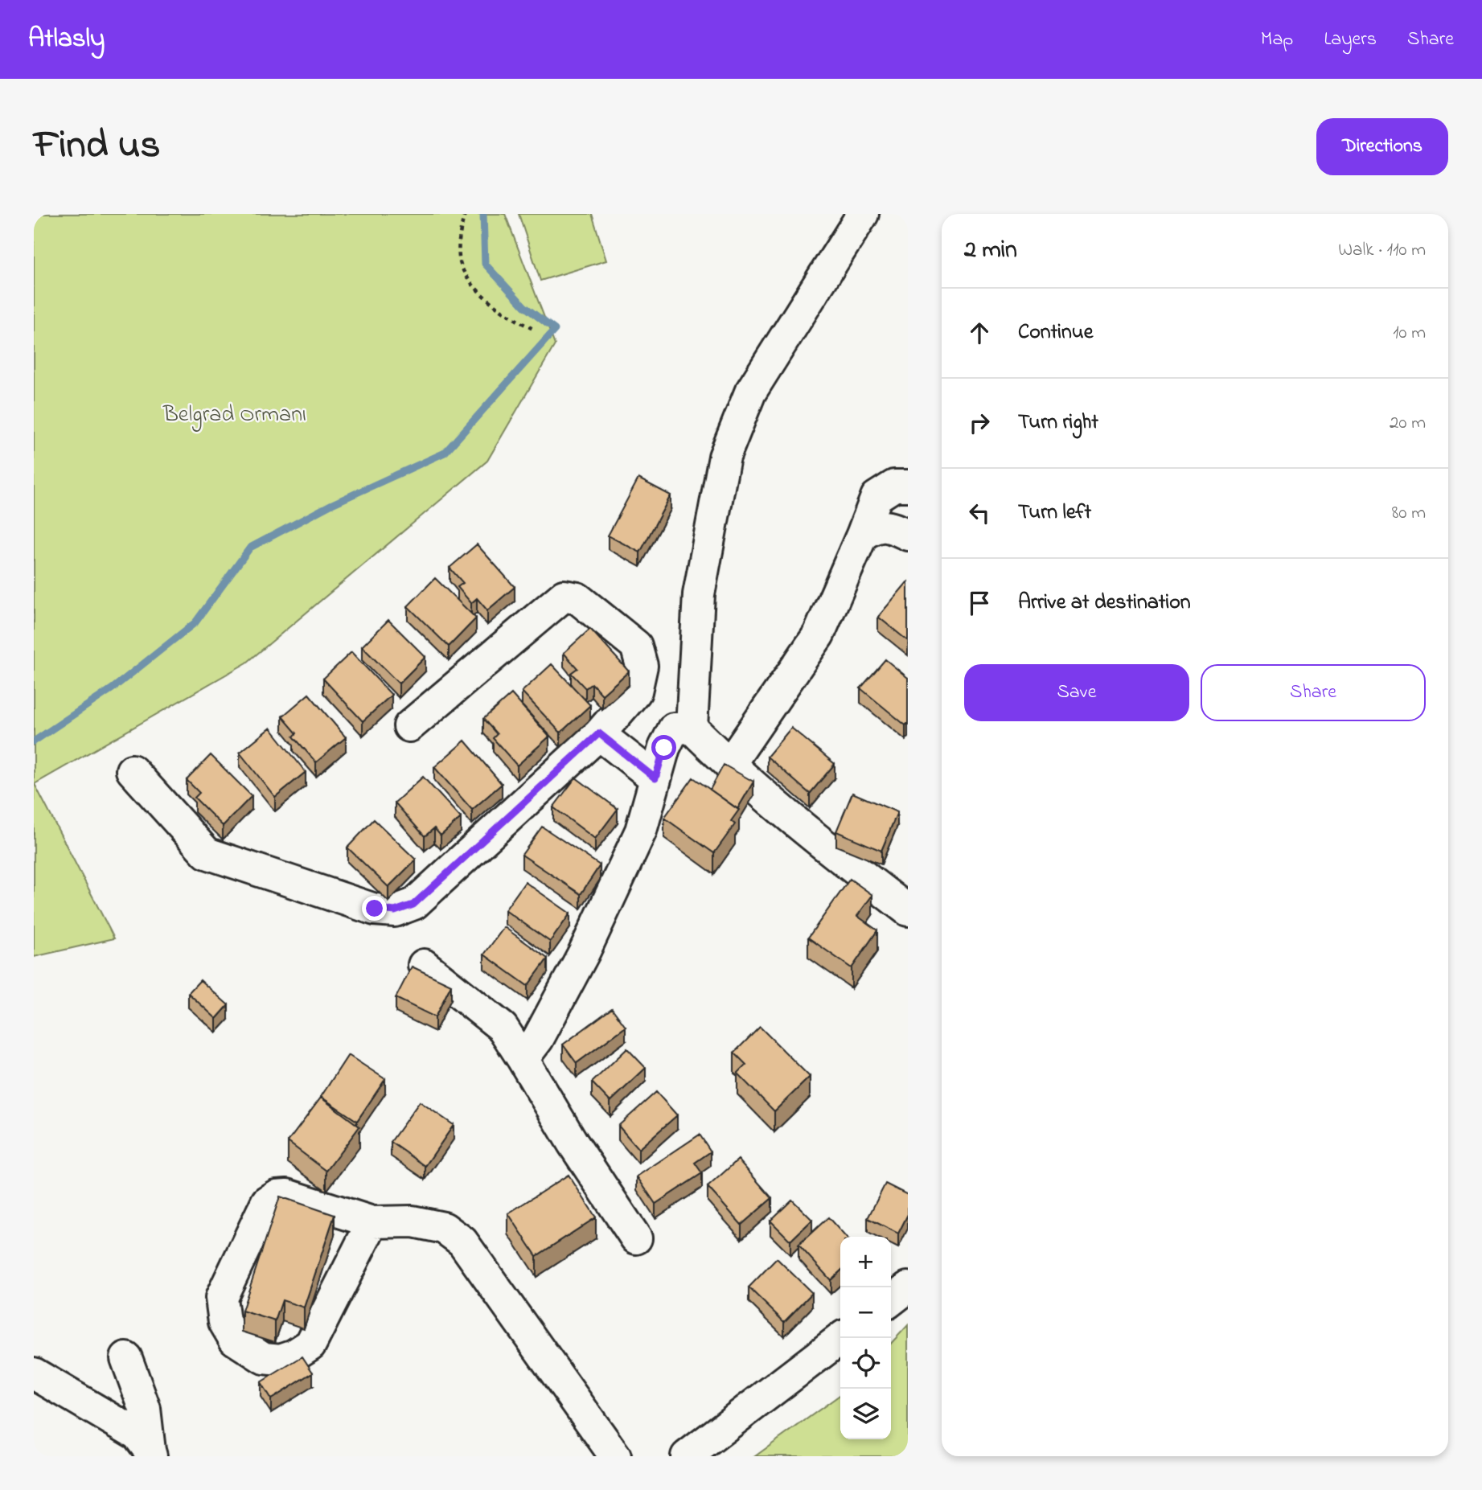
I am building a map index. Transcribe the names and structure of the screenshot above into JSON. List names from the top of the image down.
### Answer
{
  "parks": ["Belgrad Ormanı"],
  "page": {
    "header": "Atlasly",
    "nav": ["Map", "Layers", "Share"],
    "title": "Find us",
    "buttons": [
      "Directions",
      ["Save", "Share"]
    ],
    "heading": ["2 min", "Walk · 110 m"],
    "list": [
      ["Continue", "10 m"],
      ["Turn right", "20 m"],
      ["Turn left", "80 m"],
      "Arrive at destination"
    ],
    "map_buttons": ["+", "−"]
  }
}
